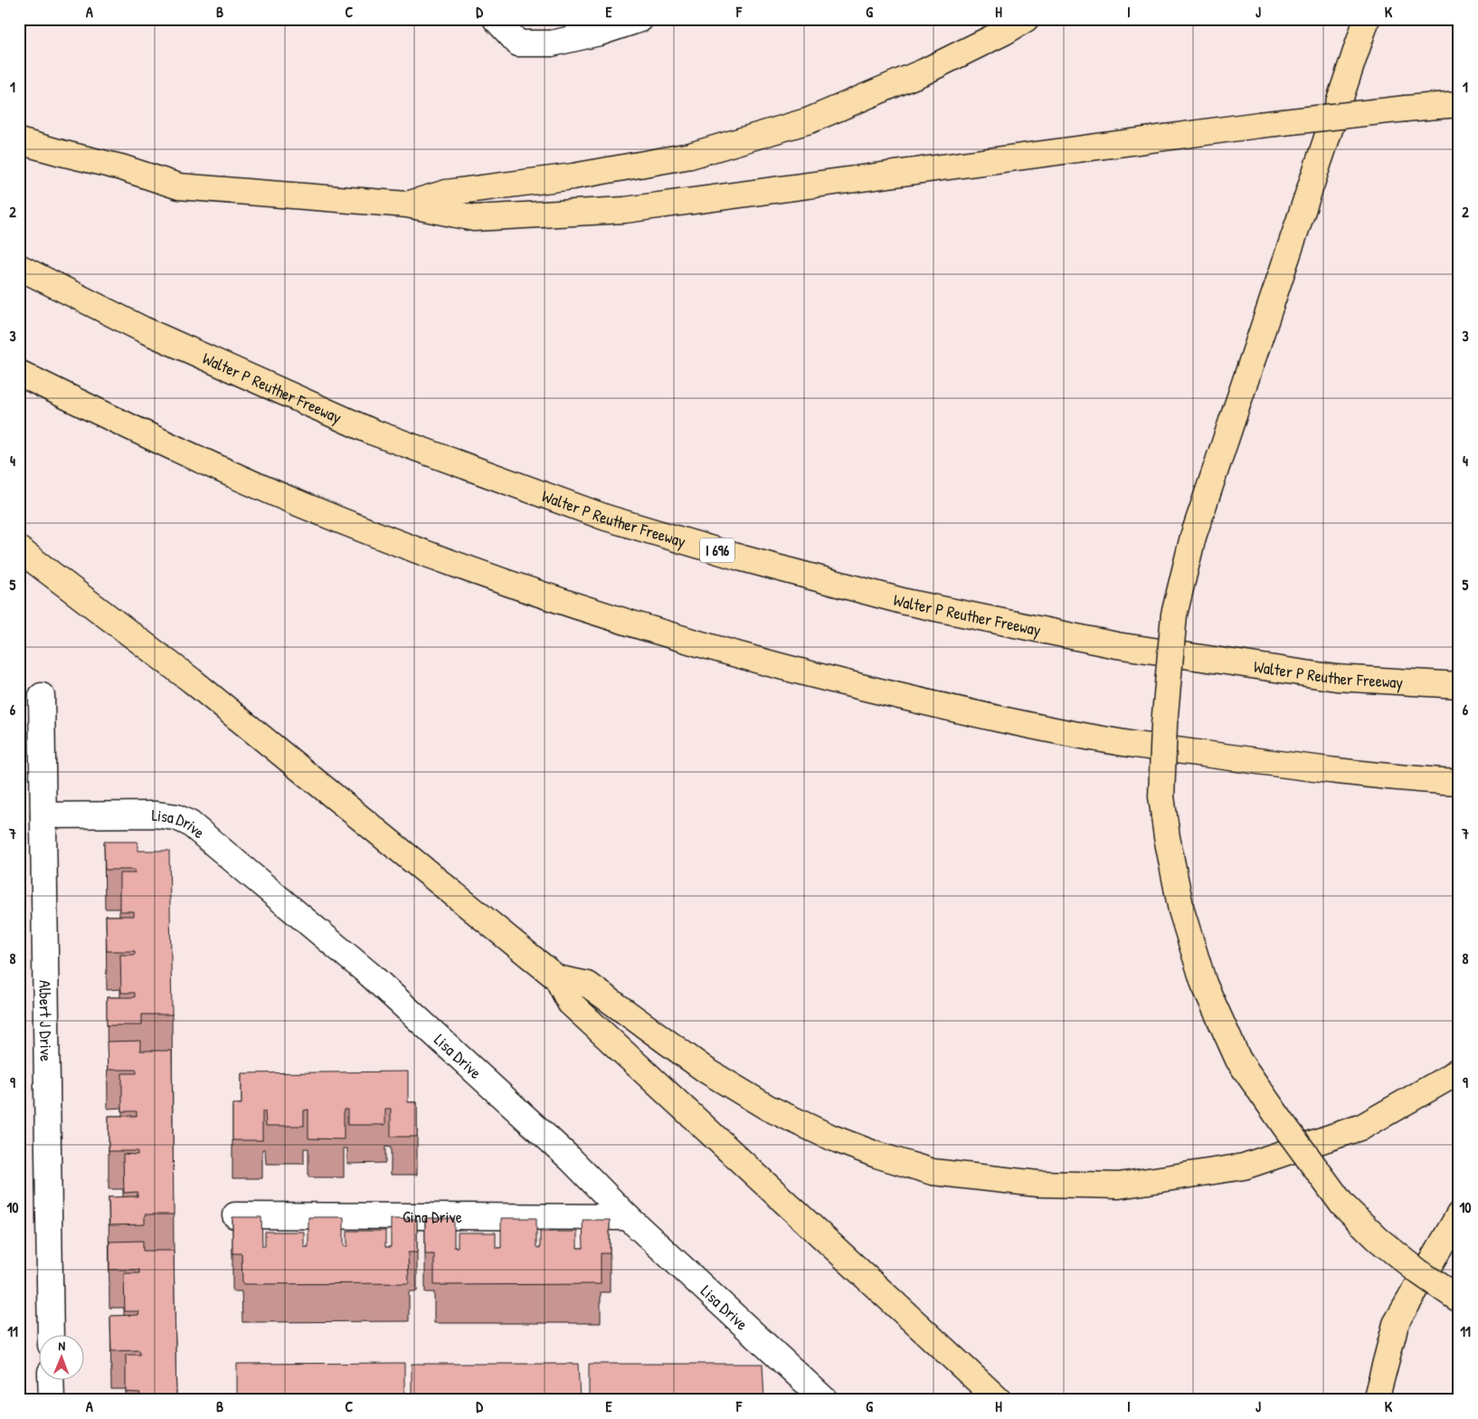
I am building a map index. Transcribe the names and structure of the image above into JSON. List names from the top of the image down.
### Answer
{
  "streets": {
    "highway": ["Walter P Reuther Freeway", "I 696"],
    "street": ["Lisa Drive", "Albert J Drive", "Gina Drive"]
  },
  "crossings": [
    ["Lisa Drive", "Albert J Drive"],
    ["Lisa Drive", "Gina Drive"]
  ],
  "north": "top",
  "grid": {
    "columns": [
      "A",
      "B",
      "C",
      "D",
      "E",
      "F",
      "G",
      "H",
      "I",
      "J",
      "K"
    ],
    "rows": [
      "1",
      "2",
      "3",
      "4",
      "5",
      "6",
      "7",
      "8",
      "9",
      "10",
      "11"
    ]
  }
}
